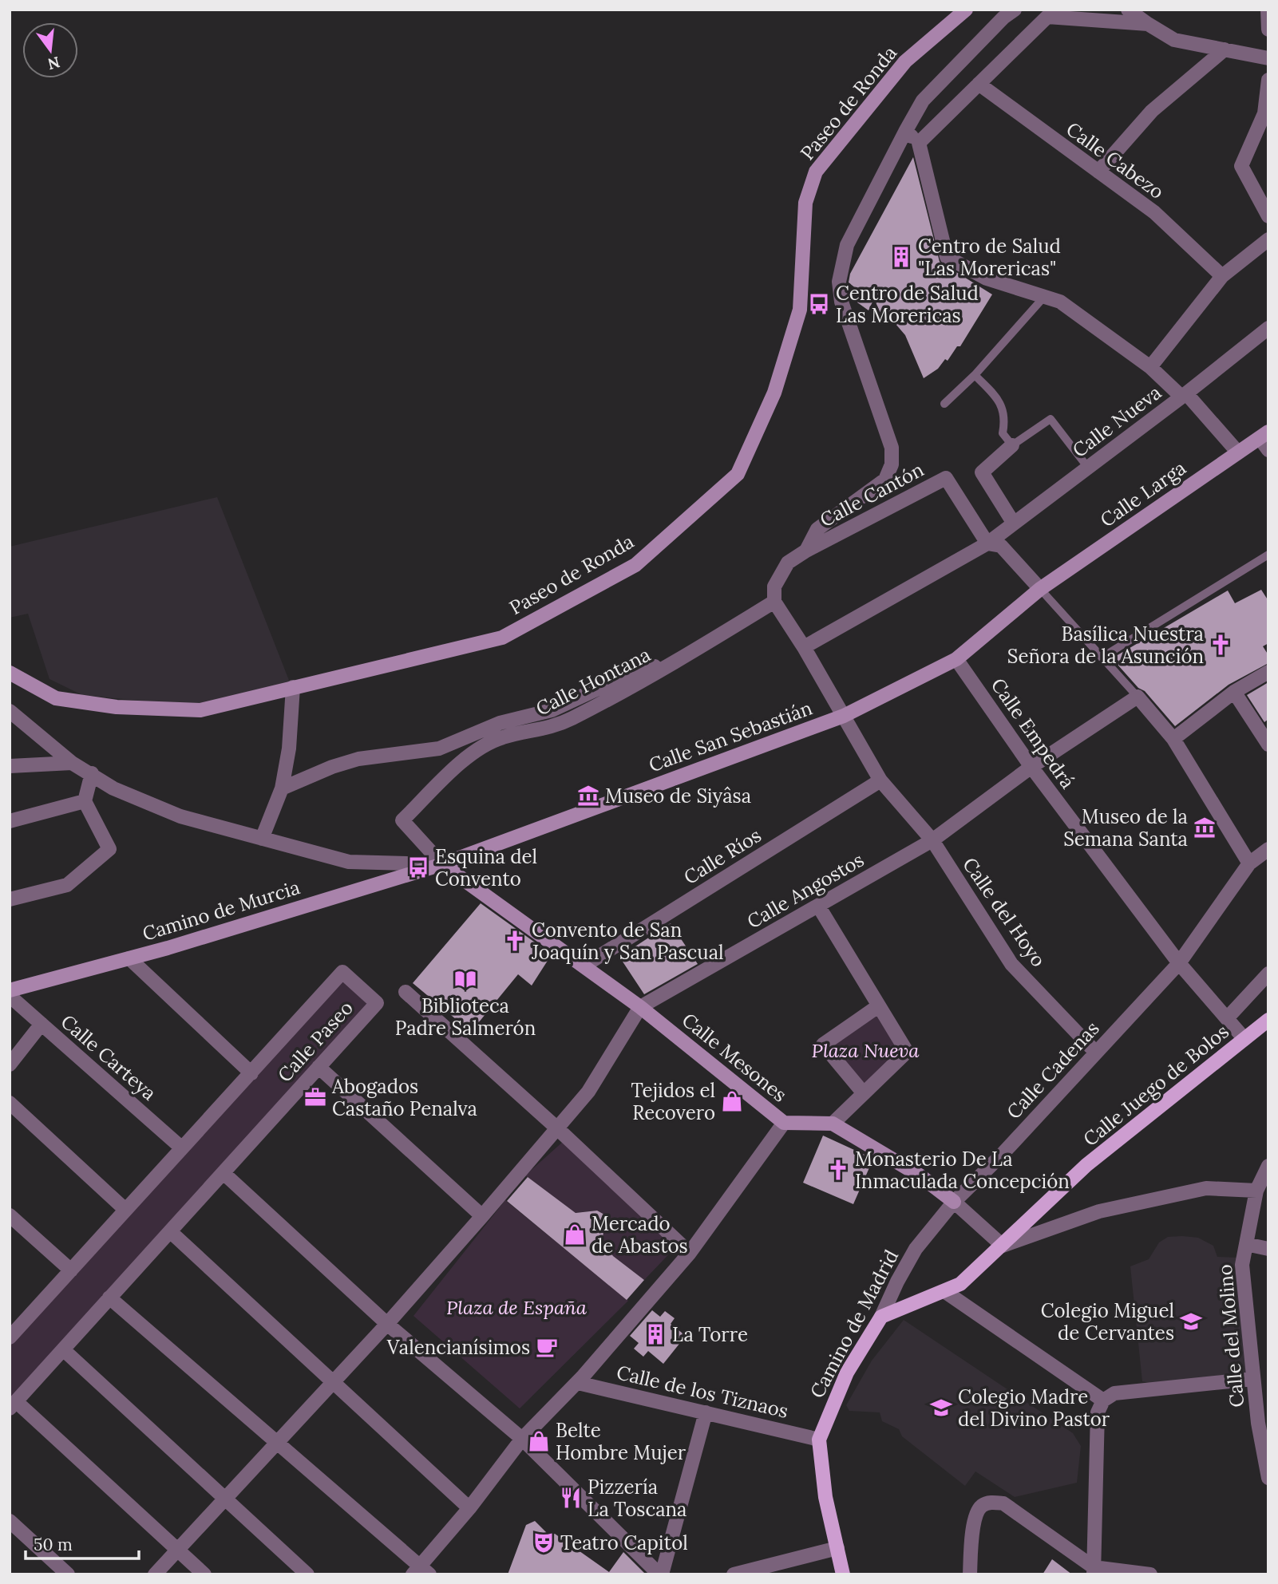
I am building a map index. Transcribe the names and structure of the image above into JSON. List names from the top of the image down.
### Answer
{
  "streets": {
    "main road": [
      "Paseo de Ronda",
      "Calle Larga",
      "Calle San Sebastián",
      "Camino de Murcia",
      "Calle Mesones",
      "Calle Juego de Bolos",
      "Camino de Madrid"
    ],
    "street": [
      "Calle Cabezo",
      "Calle Nueva",
      "Calle Cantón",
      "Calle Hontana",
      "Calle Empedrá",
      "Calle Ríos",
      "Calle Angostos",
      "Calle del Hoyo",
      "Calle Paseo",
      "Calle Carteya",
      "Calle Cadenas",
      "Calle del Molino",
      "Calle de los Tiznaos"
    ]
  },
  "crossings": [
    ["Calle Nueva", "Calle Cantón"],
    ["Calle Nueva", "Calle del Hoyo"],
    ["Calle Larga", "Calle Empedrá"],
    ["Calle Larga", "Calle San Sebastián"],
    ["Calle Hontana", "Calle San Sebastián"],
    ["Calle Hontana", "Camino de Murcia"],
    ["Calle Hontana", "Calle del Hoyo"],
    ["Calle Hontana", "Calle Mesones"],
    ["Calle Empedrá", "Calle San Sebastián"],
    ["Calle Empedrá", "Calle Angostos"],
    ["Calle Empedrá", "Calle Cadenas"],
    ["Calle Empedrá", "Calle Juego de Bolos"],
    ["Calle San Sebastián", "Camino de Murcia"],
    ["Calle San Sebastián", "Calle del Hoyo"],
    ["Calle San Sebastián", "Calle Mesones"],
    ["Calle Ríos", "Calle del Hoyo"],
    ["Calle Ríos", "Calle Mesones"],
    ["Calle Angostos", "Calle del Hoyo"],
    ["Calle Angostos", "Calle Mesones"],
    ["Camino de Murcia", "Calle Mesones"],
    ["Calle del Hoyo", "Calle Cadenas"],
    ["Calle Paseo", "Calle Carteya"],
    ["Calle Mesones", "Calle Cadenas"],
    ["Calle Mesones", "Camino de Madrid"],
    ["Calle Cadenas", "Camino de Madrid"],
    ["Calle Juego de Bolos", "Camino de Madrid"],
    ["Camino de Madrid", "Calle de los Tiznaos"]
  ],
  "parks": ["Plaza Nueva", "Plaza de España"],
  "places": {
    "building": ["Centro de Salud \"Las Morericas\"", "La Torre"],
    "bus stop": ["Centro de Salud Las Morericas", "Esquina del Convento"],
    "church": ["Basílica Nuestra Señora de la Asunción", "Convento de San Joaquín y San Pascual", "Monasterio De La Inmaculada Concepción"],
    "museum": ["Museo de Siyâsa", "Museo de la Semana Santa"],
    "library": ["Biblioteca Padre Salmerón"],
    "office": ["Abogados Castaño Penalva"],
    "shop": ["Tejidos el Recovero", "Mercado de Abastos", "Belte Hombre Mujer"],
    "school or university": ["Colegio Miguel de Cervantes", "Colegio Madre del Divino Pastor"],
    "cafe": ["Valencianísimos"],
    "restaurant": ["Pizzería La Toscana"],
    "theatre": ["Teatro Capitol"]
  },
  "scale_bar": "50 m",
  "north": "bottom"
}
